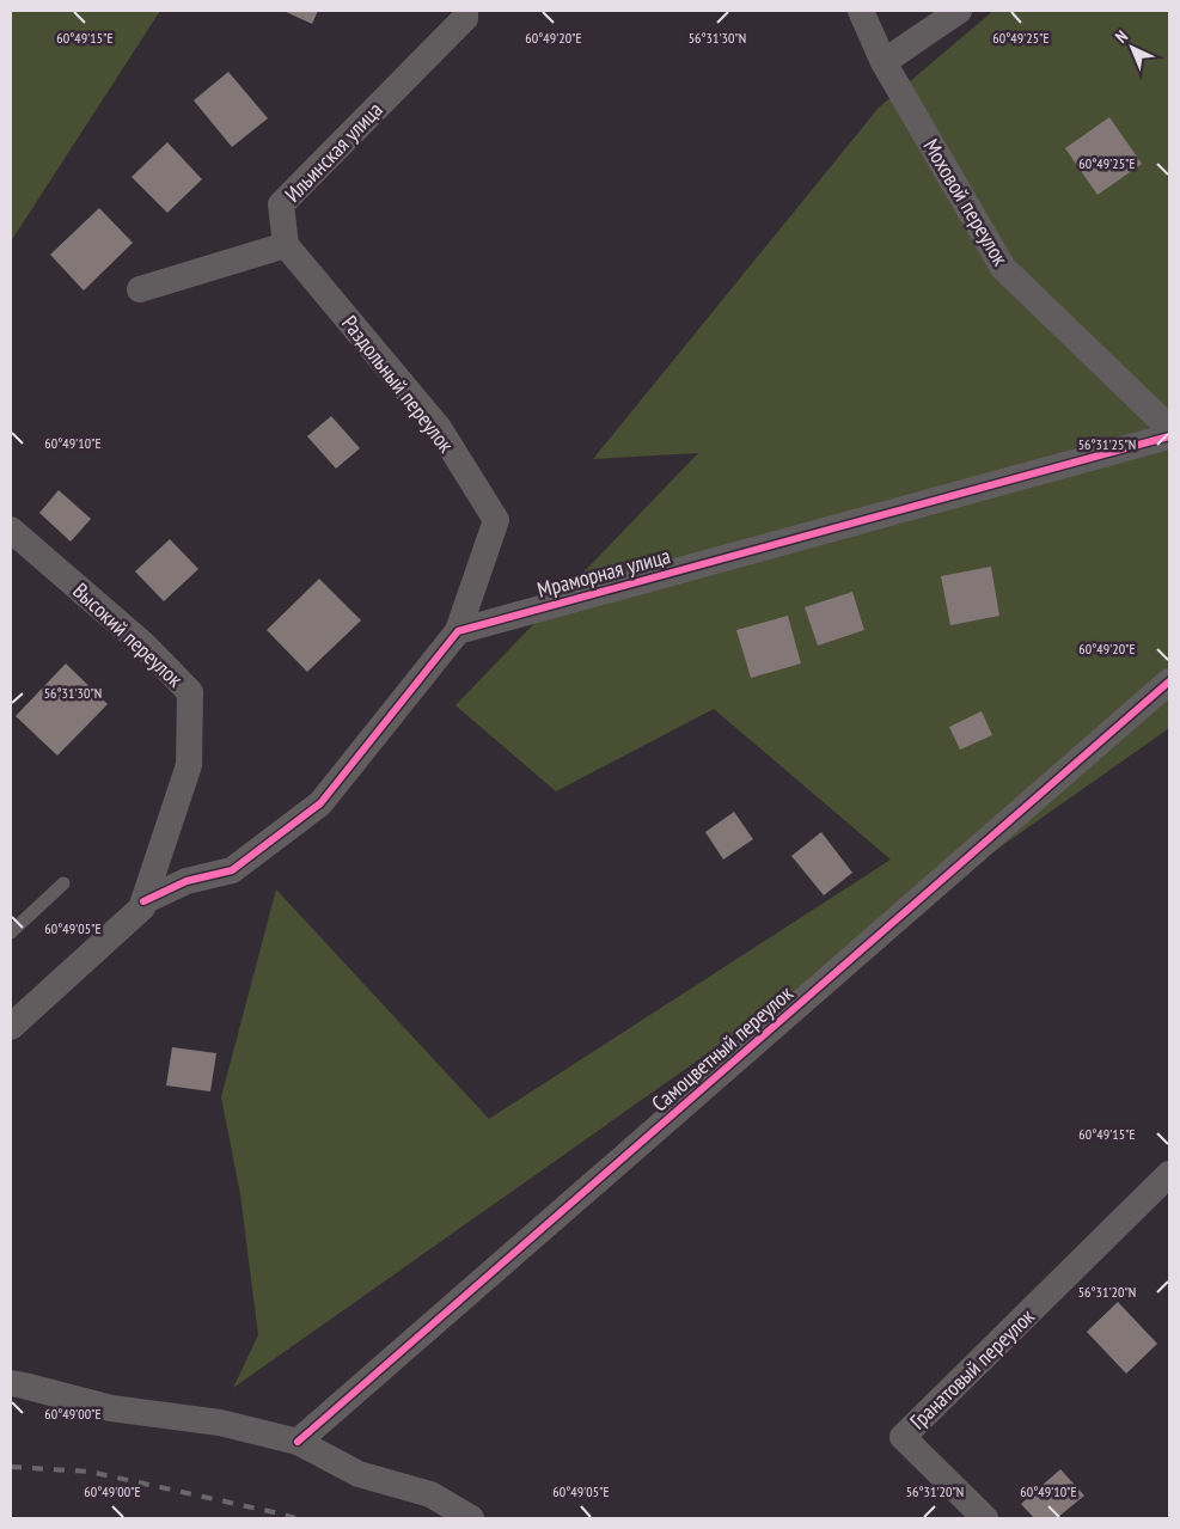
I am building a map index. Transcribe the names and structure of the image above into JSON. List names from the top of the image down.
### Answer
{
  "streets": {
    "street": [
      "Ильинская улица",
      "Моховой переулок",
      "Раздольный переулок",
      "Мраморная улица",
      "Высокий переулок",
      "Самоцветный переулок",
      "Гранатовый переулок"
    ]
  },
  "crossings": [
    ["Ильинская улица", "Раздольный переулок"],
    ["Раздольный переулок", "Мраморная улица"]
  ],
  "north": "top left",
  "coordinates": [
    "56°31'30\"N",
    "60°49'15\"E",
    "60°49'20\"E",
    "60°49'25\"E",
    "60°49'10\"E",
    "56°31'25\"N",
    "60°49'05\"E",
    "56°31'20\"N",
    "60°49'00\"E"
  ]
}
